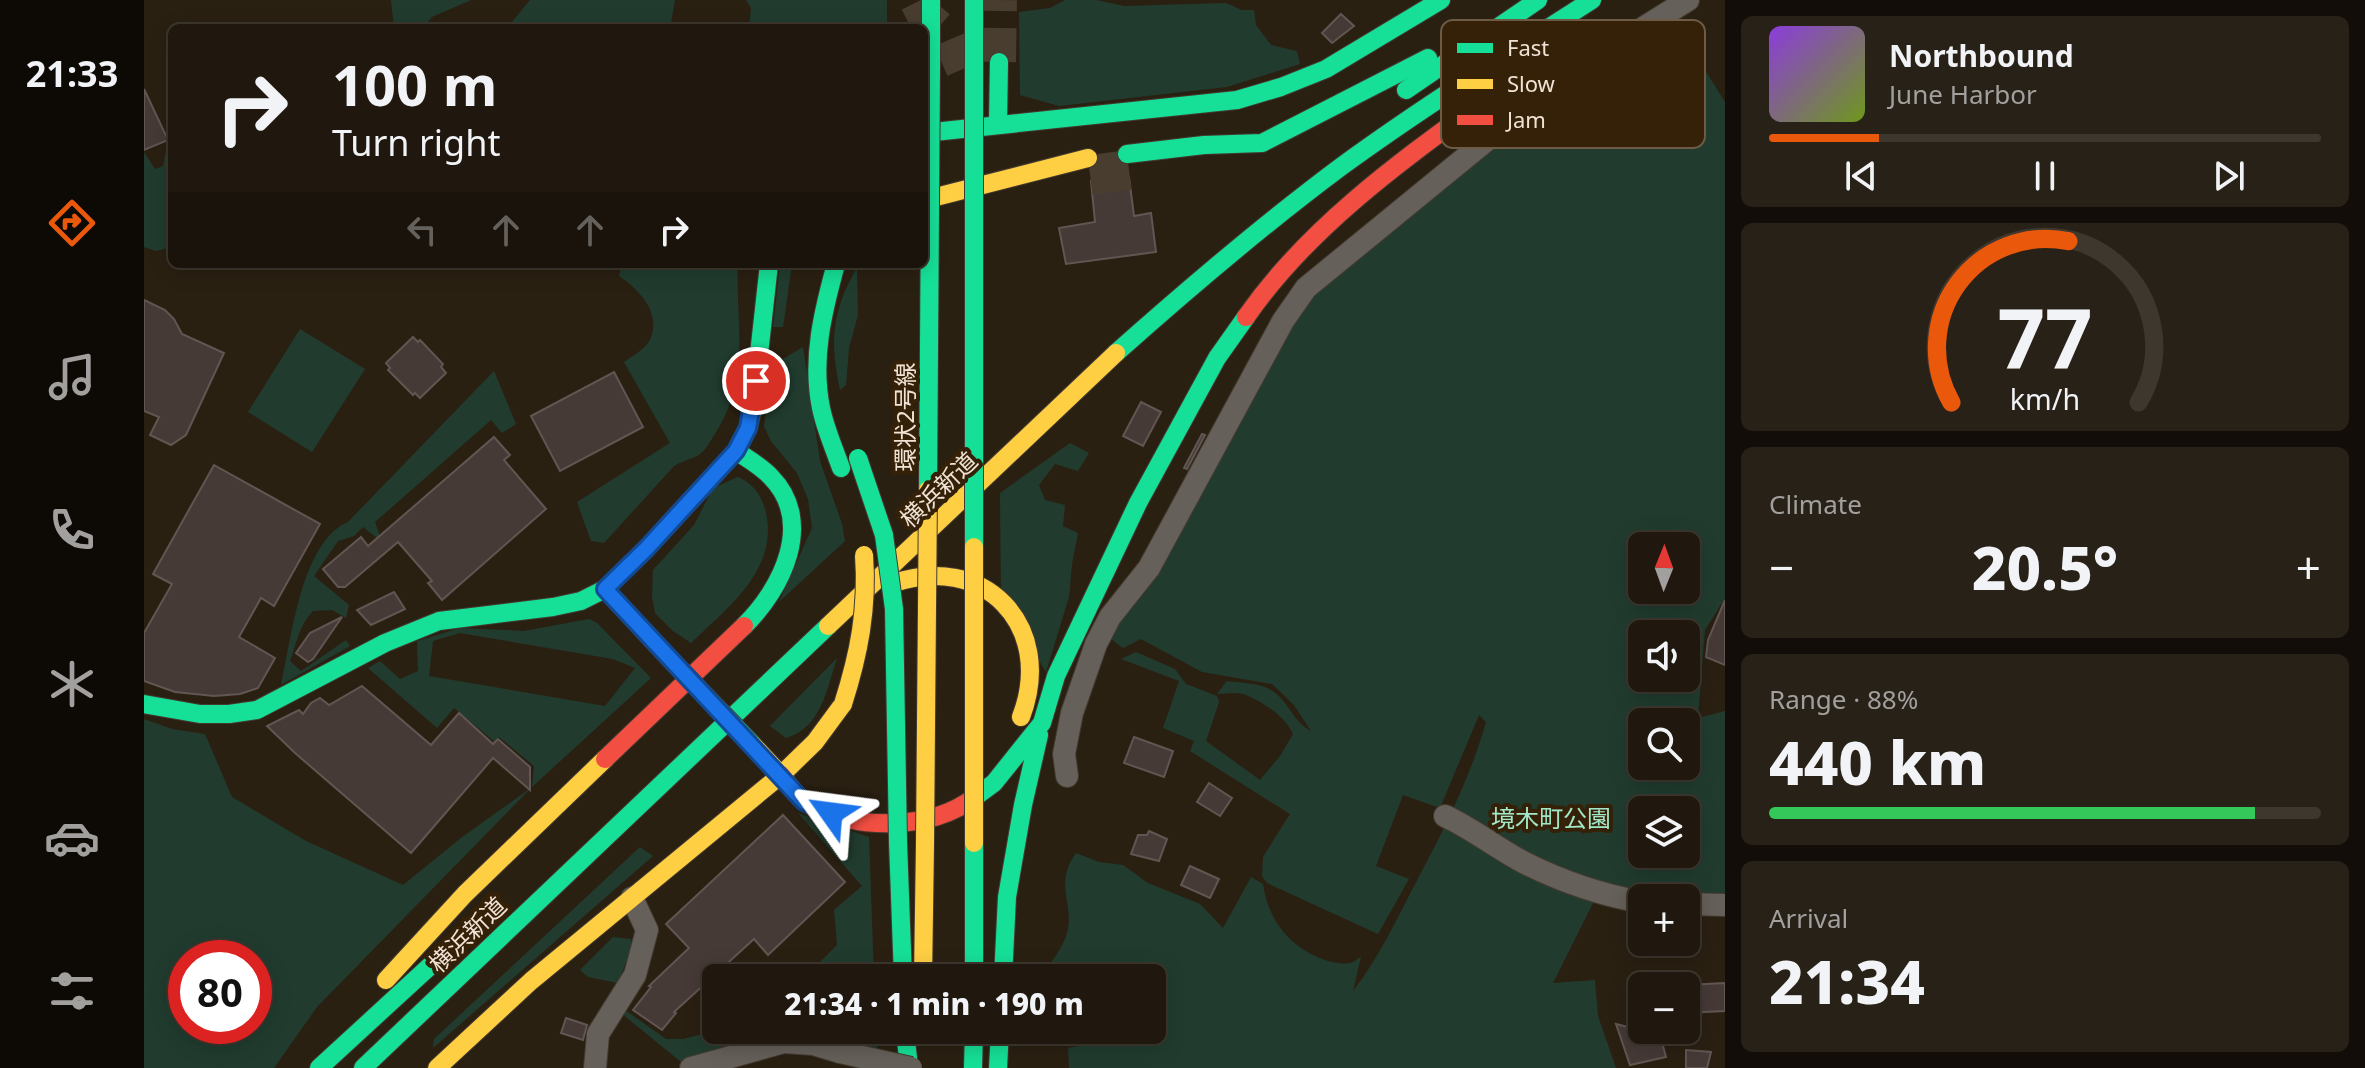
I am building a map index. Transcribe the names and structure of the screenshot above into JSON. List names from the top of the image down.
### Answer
{
  "streets": {
    "main road": ["環状2号線", "横浜新道"]
  },
  "parks": ["境木町公園"],
  "legend": ["Fast", "Slow", "Jam"],
  "north": "top",
  "page": {
    "tabs": "21:33",
    "turn": ["100 m", "Turn right"],
    "song": ["Northbound", "June Harbor"],
    "tile": [
      "Climate",
      ["Range · 88%", "440 km"],
      ["Arrival", "21:34"]
    ],
    "map_buttons": ["+", "−"],
    "heat": ["−", "20.5°", "+"],
    "limit": "80",
    "trip": "21:34 · 1 min · 190 m",
    "gauge": ["77", "km/h"]
  }
}
